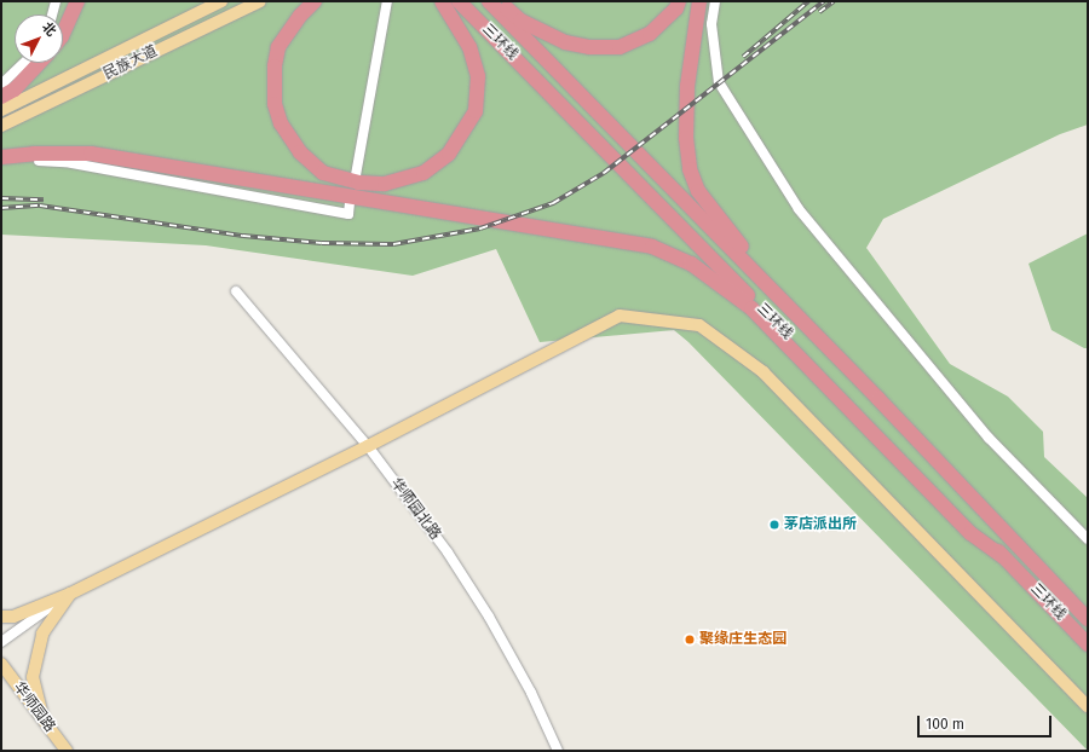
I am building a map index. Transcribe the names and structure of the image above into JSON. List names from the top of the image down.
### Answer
{
  "streets": {
    "highway": ["三环线"],
    "main road": ["民族大道", "华师园路"],
    "street": ["华师园北路"]
  },
  "places": ["茅店派出所", "聚缘庄生态园"],
  "scale_bar": "100 m",
  "north": "top right"
}
